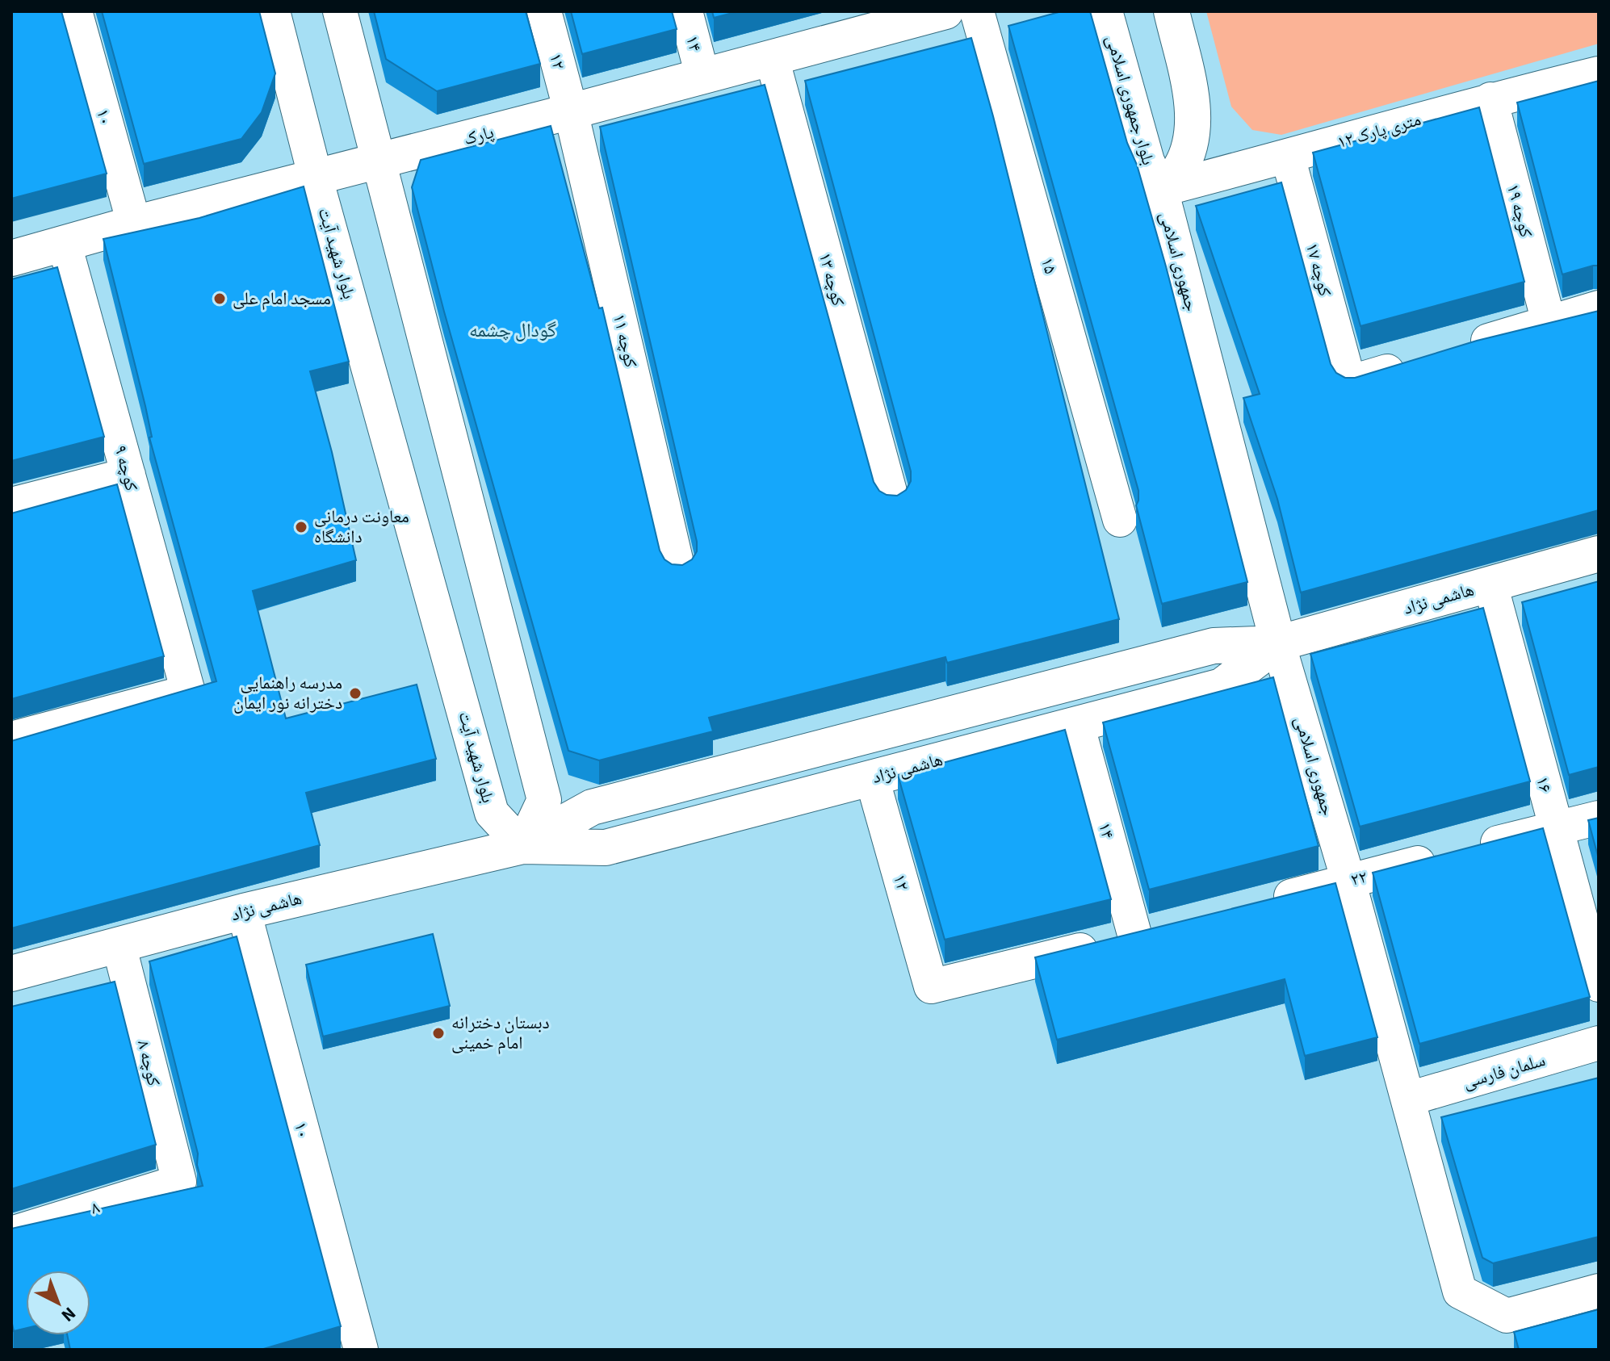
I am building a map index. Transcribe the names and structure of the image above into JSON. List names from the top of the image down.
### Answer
{
  "streets": {
    "main road": [
      "بلوار جمهوری اسلامی",
      "پارک",
      "جمهوری اسلامی",
      "هاشمی نژاد"
    ],
    "street": [
      "۱۴",
      "۱۲",
      "۱۰",
      "۱۲ متری پارک",
      "کوچه ۱۹",
      "بلوار شهید آیت",
      "۱۵",
      "کوچه ۱۷",
      "کوچه ۱۳",
      "کوچه ۱۱",
      "کوچه ۹",
      "۱۶",
      "۲۲",
      "کوچه ۸",
      "سلمان فارسی",
      "۸"
    ]
  },
  "crossings": [
    ["۱۴", "۱۲"],
    ["۱۴", "پارک"],
    ["۱۴", "هاشمی نژاد"],
    ["۱۲", "پارک"],
    ["۱۲", "کوچه ۱۱"],
    ["۱۲", "هاشمی نژاد"],
    ["بلوار جمهوری اسلامی", "۱۲ متری پارک"],
    ["بلوار جمهوری اسلامی", "جمهوری اسلامی"],
    ["۱۰", "پارک"],
    ["۱۰", "هاشمی نژاد"],
    ["۱۲ متری پارک", "کوچه ۱۹"],
    ["۱۲ متری پارک", "جمهوری اسلامی"],
    ["۱۲ متری پارک", "کوچه ۱۷"],
    ["پارک", "بلوار شهید آیت"],
    ["پارک", "کوچه ۱۳"],
    ["پارک", "کوچه ۱۱"],
    ["پارک", "کوچه ۹"],
    ["بلوار شهید آیت", "هاشمی نژاد"],
    ["جمهوری اسلامی", "هاشمی نژاد"],
    ["جمهوری اسلامی", "۲۲"],
    ["جمهوری اسلامی", "سلمان فارسی"],
    ["هاشمی نژاد", "۱۶"],
    ["هاشمی نژاد", "کوچه ۸"],
    ["۱۶", "۲۲"],
    ["کوچه ۸", "۸"]
  ],
  "districts": ["گودال چشمه"],
  "places": [
    "مسجد امام علی",
    "معاونت درمانی دانشگاه",
    "مدرسه راهنمایی دخترانه نور ایمان",
    "دبستان دخترانه امام خمینی"
  ],
  "north": "bottom right"
}
